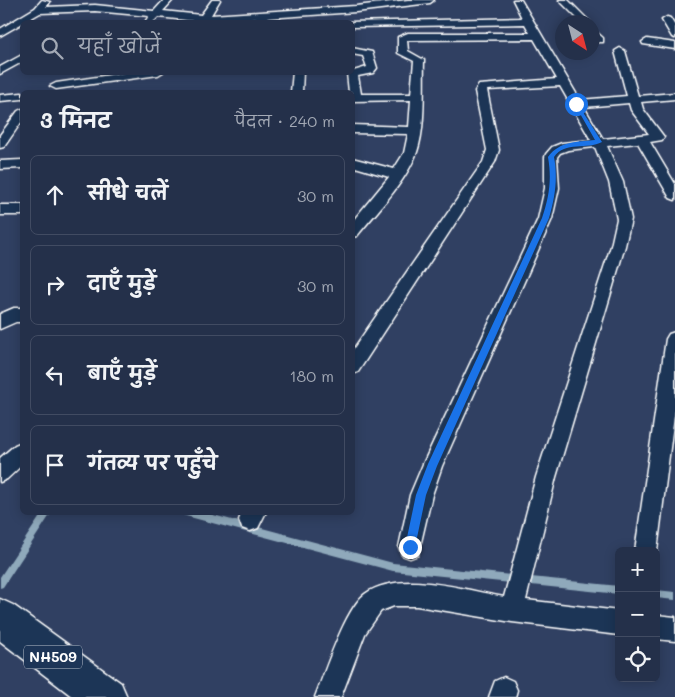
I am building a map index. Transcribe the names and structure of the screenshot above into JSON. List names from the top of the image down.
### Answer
{
  "streets": {
    "highway": ["NH509"]
  },
  "north": "bottom right",
  "page": {
    "search": "यहाँ खोजें",
    "heading": ["3 मिनट", "पैदल · 240 m"],
    "list": [
      ["सीधे चलें", "30 m"],
      ["दाएँ मुड़ें", "30 m"],
      ["बाएँ मुड़ें", "180 m"],
      "गंतव्य पर पहुँचे"
    ],
    "map_buttons": ["+", "−"]
  }
}
